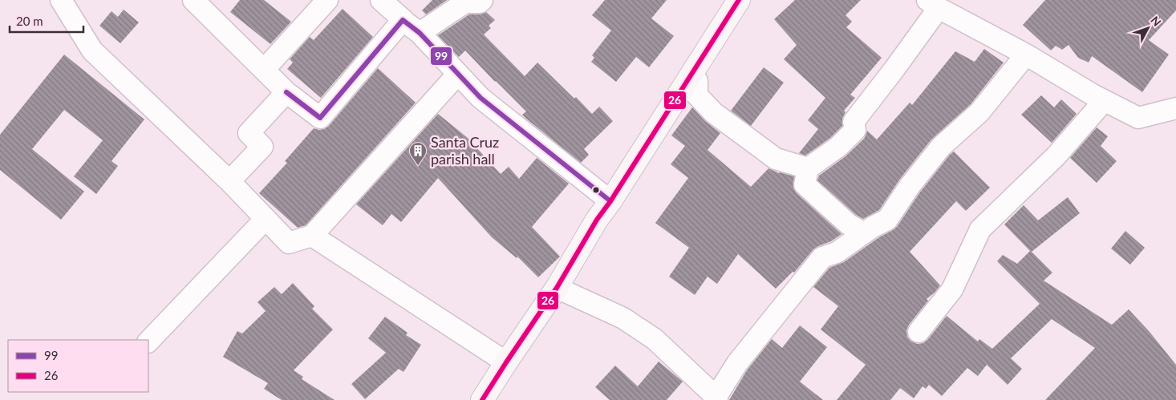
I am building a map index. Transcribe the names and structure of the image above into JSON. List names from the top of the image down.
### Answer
{
  "places": {
    "building": ["Santa Cruz parish hall"]
  },
  "lines": ["transit line 26", "transit line 99"],
  "legend": ["99", "26"],
  "scale_bar": "20 m",
  "north": "top right"
}
